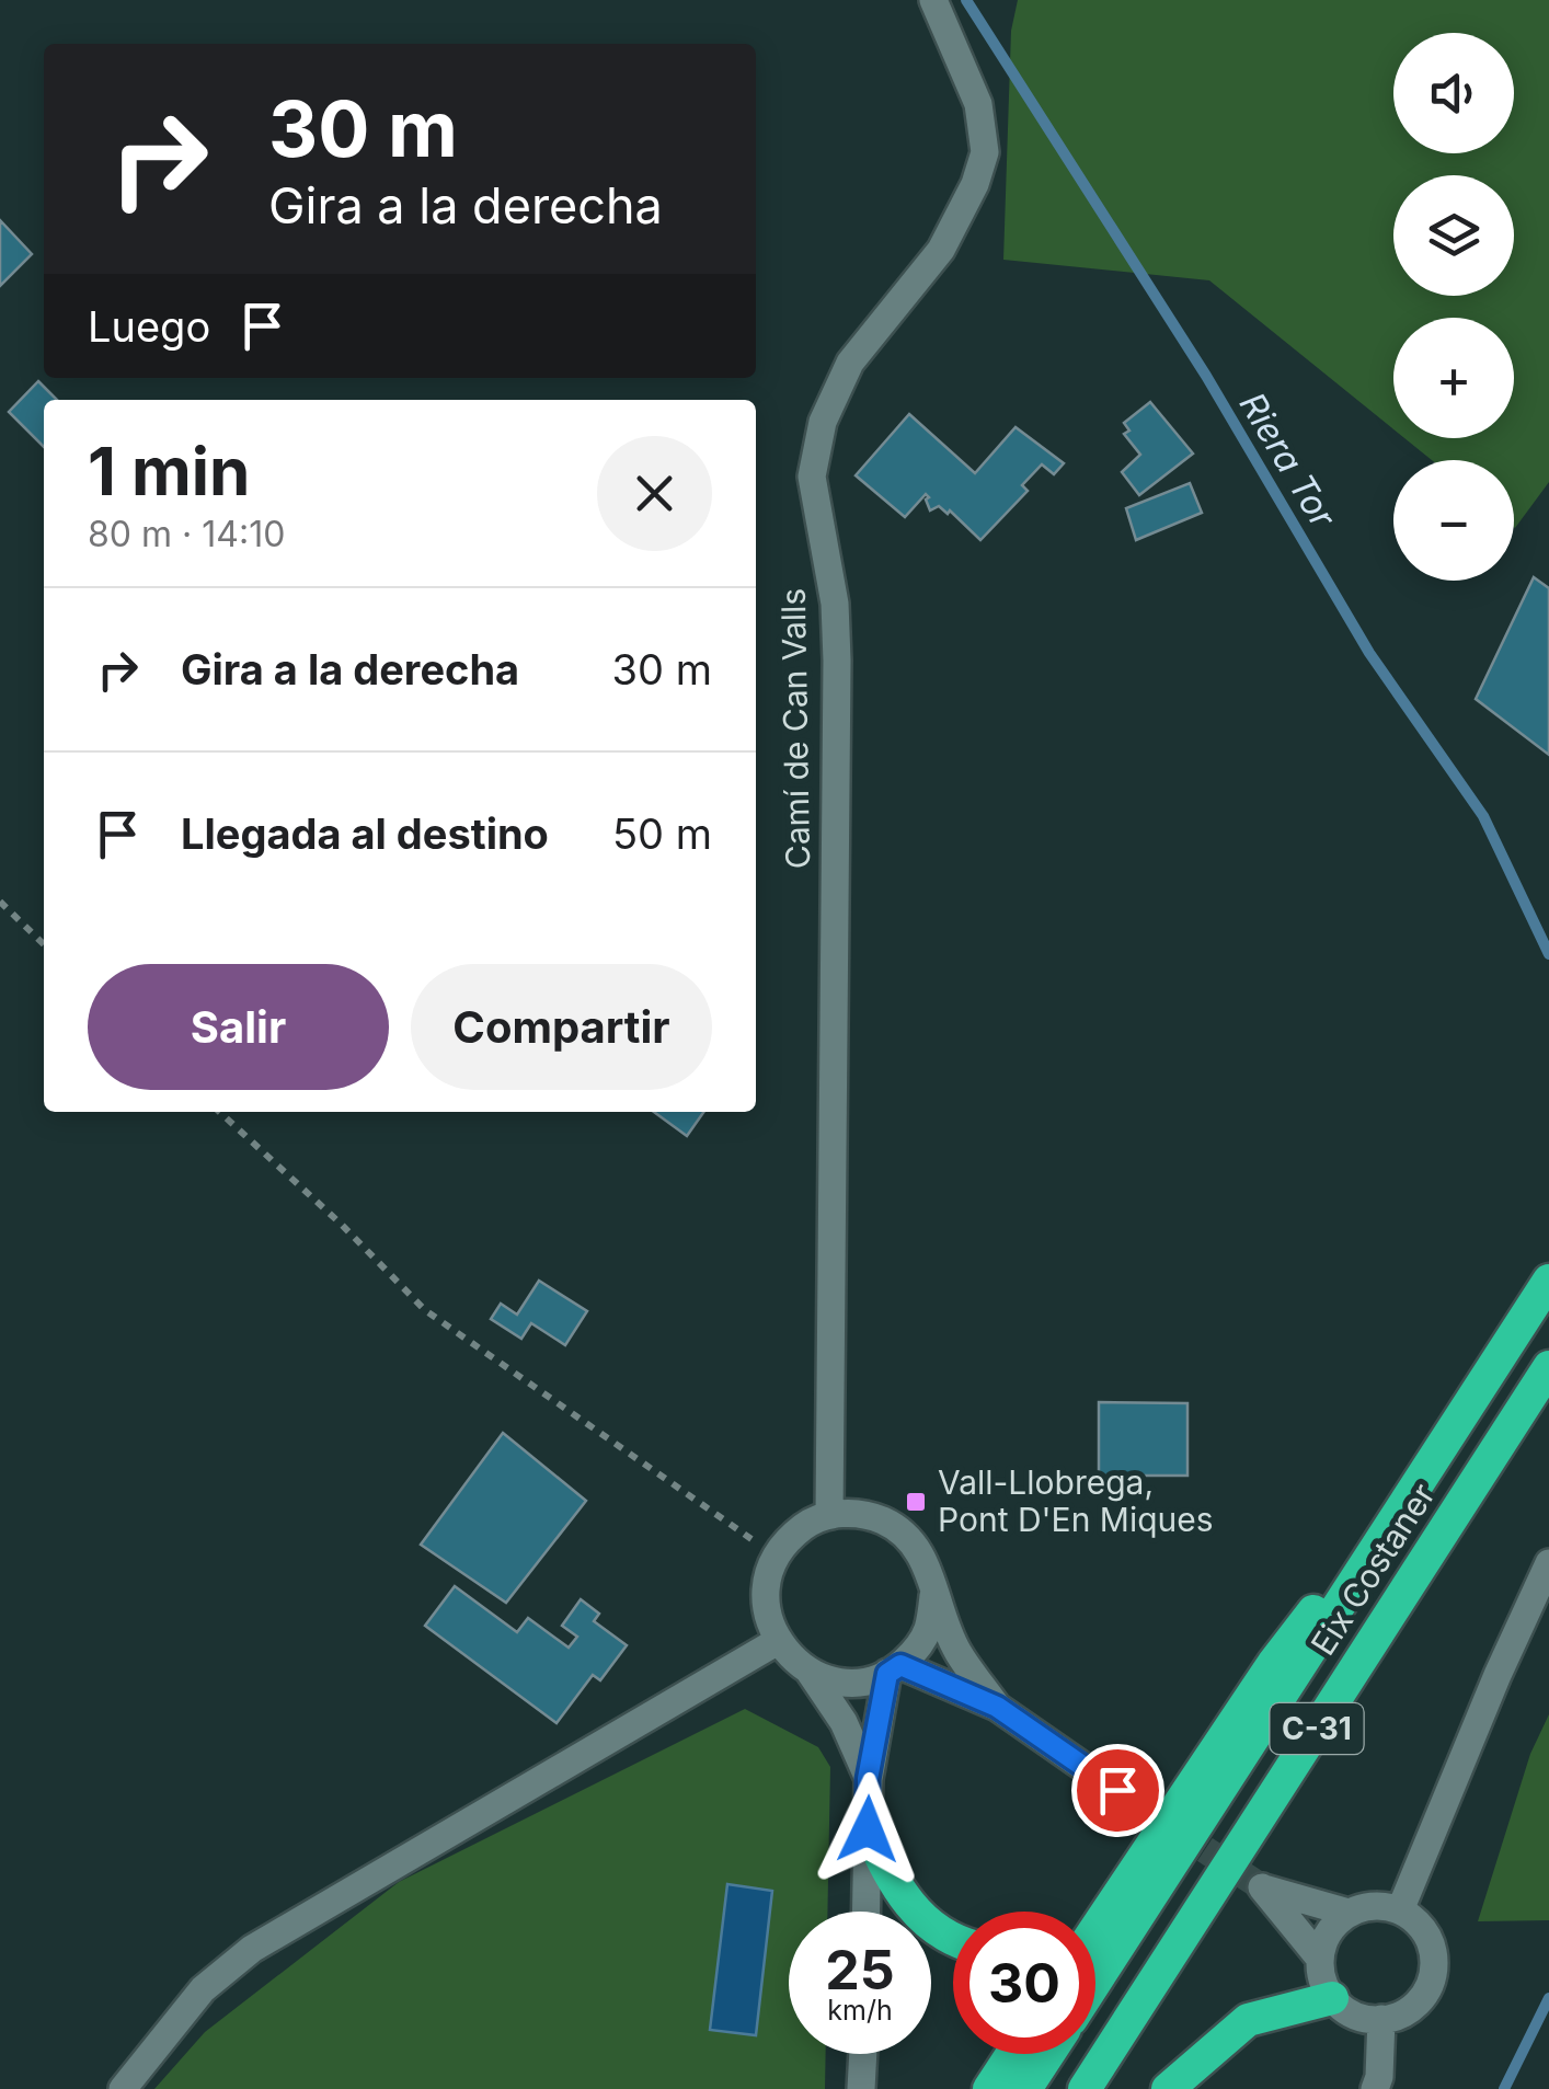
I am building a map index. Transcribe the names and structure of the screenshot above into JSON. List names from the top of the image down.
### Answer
{
  "streets": {
    "highway": ["Eix Costaner", "C-31"],
    "street": ["Camí de Can Valls"]
  },
  "water": ["Riera Tor"],
  "places": {
    "transit": ["Vall-Llobrega, Pont D'En Miques"]
  },
  "page": {
    "map_buttons": ["+", "−"],
    "turn": ["30 m", "Gira a la derecha"],
    "then": "Luego",
    "heading": ["1 min", "80 m · 14:10"],
    "list": [
      {
        "name": "Gira a la derecha",
        "value": "30 m"
      },
      {
        "name": "Llegada al destino",
        "value": "50 m"
      }
    ],
    "buttons": ["Salir", "Compartir"],
    "speed": "25 km/h",
    "limit": "30"
  }
}
